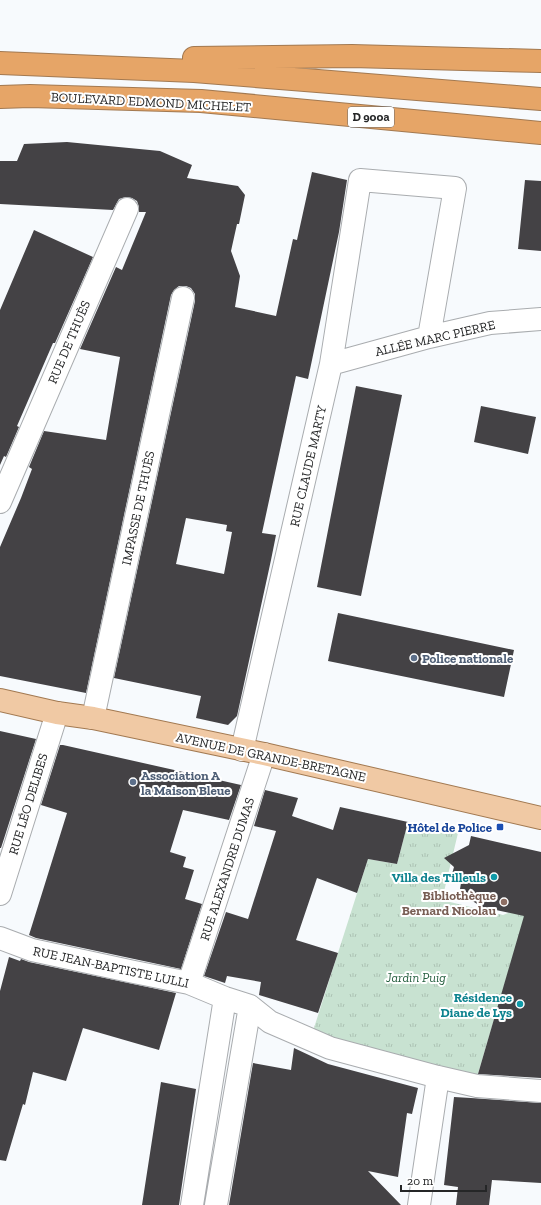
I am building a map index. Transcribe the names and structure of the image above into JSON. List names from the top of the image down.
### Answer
{
  "streets": {
    "highway": ["BOULEVARD EDMOND MICHELET", "D 900a"],
    "main road": ["AVENUE DE GRANDE-BRETAGNE"],
    "street": [
      "ALLÉE MARC PIERRE",
      "RUE DE THUÈS",
      "RUE CLAUDE MARTY",
      "IMPASSE DE THUÈS",
      "RUE LÉO DELIBES",
      "RUE ALEXANDRE DUMAS",
      "RUE JEAN-BAPTISTE LULLI"
    ]
  },
  "crossings": [
    ["ALLÉE MARC PIERRE", "RUE CLAUDE MARTY"],
    ["RUE CLAUDE MARTY", "AVENUE DE GRANDE-BRETAGNE"],
    ["IMPASSE DE THUÈS", "AVENUE DE GRANDE-BRETAGNE"],
    ["AVENUE DE GRANDE-BRETAGNE", "RUE LÉO DELIBES"],
    ["AVENUE DE GRANDE-BRETAGNE", "RUE ALEXANDRE DUMAS"],
    ["RUE ALEXANDRE DUMAS", "RUE JEAN-BAPTISTE LULLI"]
  ],
  "parks": ["Jardin Puig"],
  "places": {
    "other": [
      "Police nationale",
      "Association A la Maison Bleue",
      "Villa des Tilleuls",
      "Bibliothèque Bernard Nicolau",
      "Résidence Diane de Lys"
    ],
    "transit": ["Hôtel de Police"]
  },
  "scale_bar": "20 m"
}
